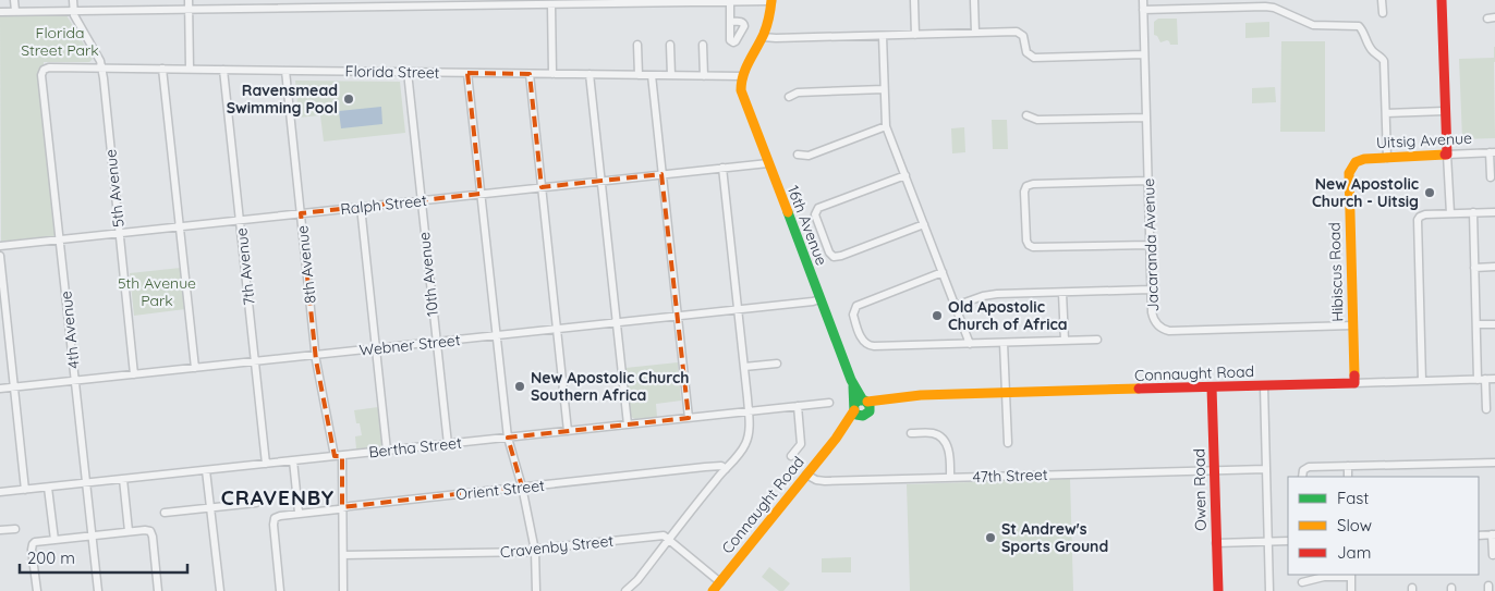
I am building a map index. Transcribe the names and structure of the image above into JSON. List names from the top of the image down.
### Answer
{
  "streets": {
    "street": [
      "Florida Street",
      "Uitsig Avenue",
      "5th Avenue",
      "Ralph Street",
      "16th Avenue",
      "Jacaranda Avenue",
      "8th Avenue",
      "7th Avenue",
      "Hibiscus Road",
      "10th Avenue",
      "4th Avenue",
      "Webner Street",
      "Connaught Road",
      "Bertha Street",
      "47th Street",
      "Orient Street",
      "Owen Road",
      "Cravenby Street"
    ]
  },
  "crossings": [
    ["Florida Street", "5th Avenue"],
    ["Florida Street", "16th Avenue"],
    ["Florida Street", "8th Avenue"],
    ["Florida Street", "7th Avenue"],
    ["Florida Street", "10th Avenue"],
    ["Florida Street", "4th Avenue"],
    ["Uitsig Avenue", "Hibiscus Road"],
    ["5th Avenue", "Ralph Street"],
    ["5th Avenue", "Webner Street"],
    ["Ralph Street", "16th Avenue"],
    ["Ralph Street", "8th Avenue"],
    ["Ralph Street", "7th Avenue"],
    ["Ralph Street", "10th Avenue"],
    ["Ralph Street", "4th Avenue"],
    ["16th Avenue", "Webner Street"],
    ["16th Avenue", "Connaught Road"],
    ["Jacaranda Avenue", "Hibiscus Road"],
    ["8th Avenue", "Webner Street"],
    ["8th Avenue", "Bertha Street"],
    ["7th Avenue", "Webner Street"],
    ["7th Avenue", "Bertha Street"],
    ["Hibiscus Road", "Connaught Road"],
    ["10th Avenue", "Webner Street"],
    ["10th Avenue", "Bertha Street"],
    ["4th Avenue", "Webner Street"],
    ["4th Avenue", "Bertha Street"],
    ["Connaught Road", "47th Street"],
    ["Connaught Road", "Owen Road"],
    ["47th Street", "Owen Road"]
  ],
  "districts": ["CRAVENBY"],
  "parks": ["Florida Street Park", "5th Avenue Park"],
  "places": [
    "Ravensmead Swimming Pool",
    "New Apostolic Church - Uitsig",
    "Old Apostolic Church of Africa",
    "New Apostolic Church Southern Africa",
    "St Andrew's Sports Ground"
  ],
  "legend": ["Fast", "Slow", "Jam"],
  "scale_bar": "200 m"
}
